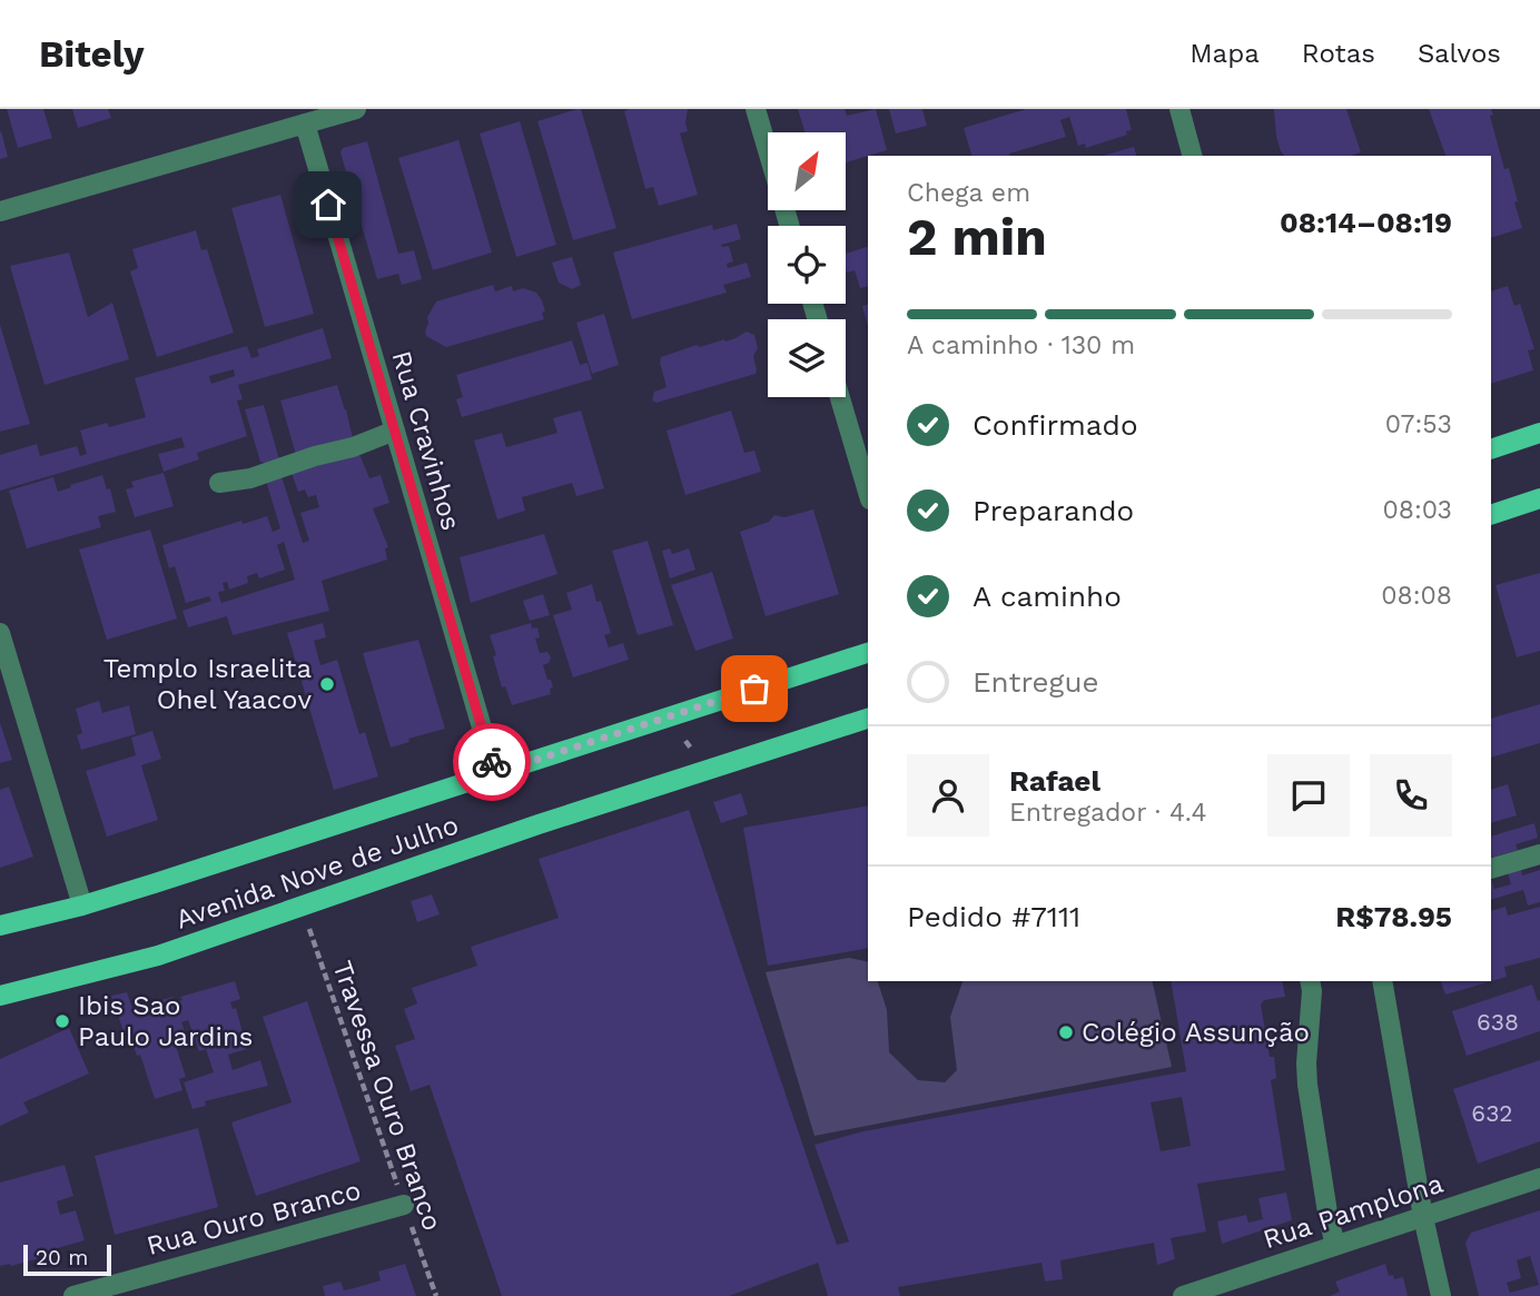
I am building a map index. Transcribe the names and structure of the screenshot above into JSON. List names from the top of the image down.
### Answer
{
  "streets": {
    "main road": ["Avenida Nove de Julho"],
    "street": ["Rua Cravinhos", "Rua Pamplona", "Rua Ouro Branco"],
    "path": ["Travessa Ouro Branco"]
  },
  "crossings": [
    ["Rua Cravinhos", "Avenida Nove de Julho"],
    ["Avenida Nove de Julho", "Travessa Ouro Branco"],
    ["Travessa Ouro Branco", "Rua Ouro Branco"]
  ],
  "places": ["Templo Israelita Ohel Yaacov", "Ibis Sao Paulo Jardins", "Colégio Assunção"],
  "house_numbers": ["638", "632"],
  "scale_bar": "20 m",
  "north": "top right",
  "page": {
    "header": "Bitely",
    "nav": ["Mapa", "Rotas", "Salvos"],
    "heading": ["2 min", "Chega em", "08:14–08:19"],
    "panel": [
      "Rafael",
      "Entregador · 4.4",
      "Pedido #7111",
      "R$78.95"
    ],
    "bar": "A caminho · 130 m",
    "list": [
      ["Confirmado", "07:53"],
      ["Preparando", "08:03"],
      ["A caminho", "08:08"],
      "Entregue"
    ],
    "scale": "20 m"
  }
}
